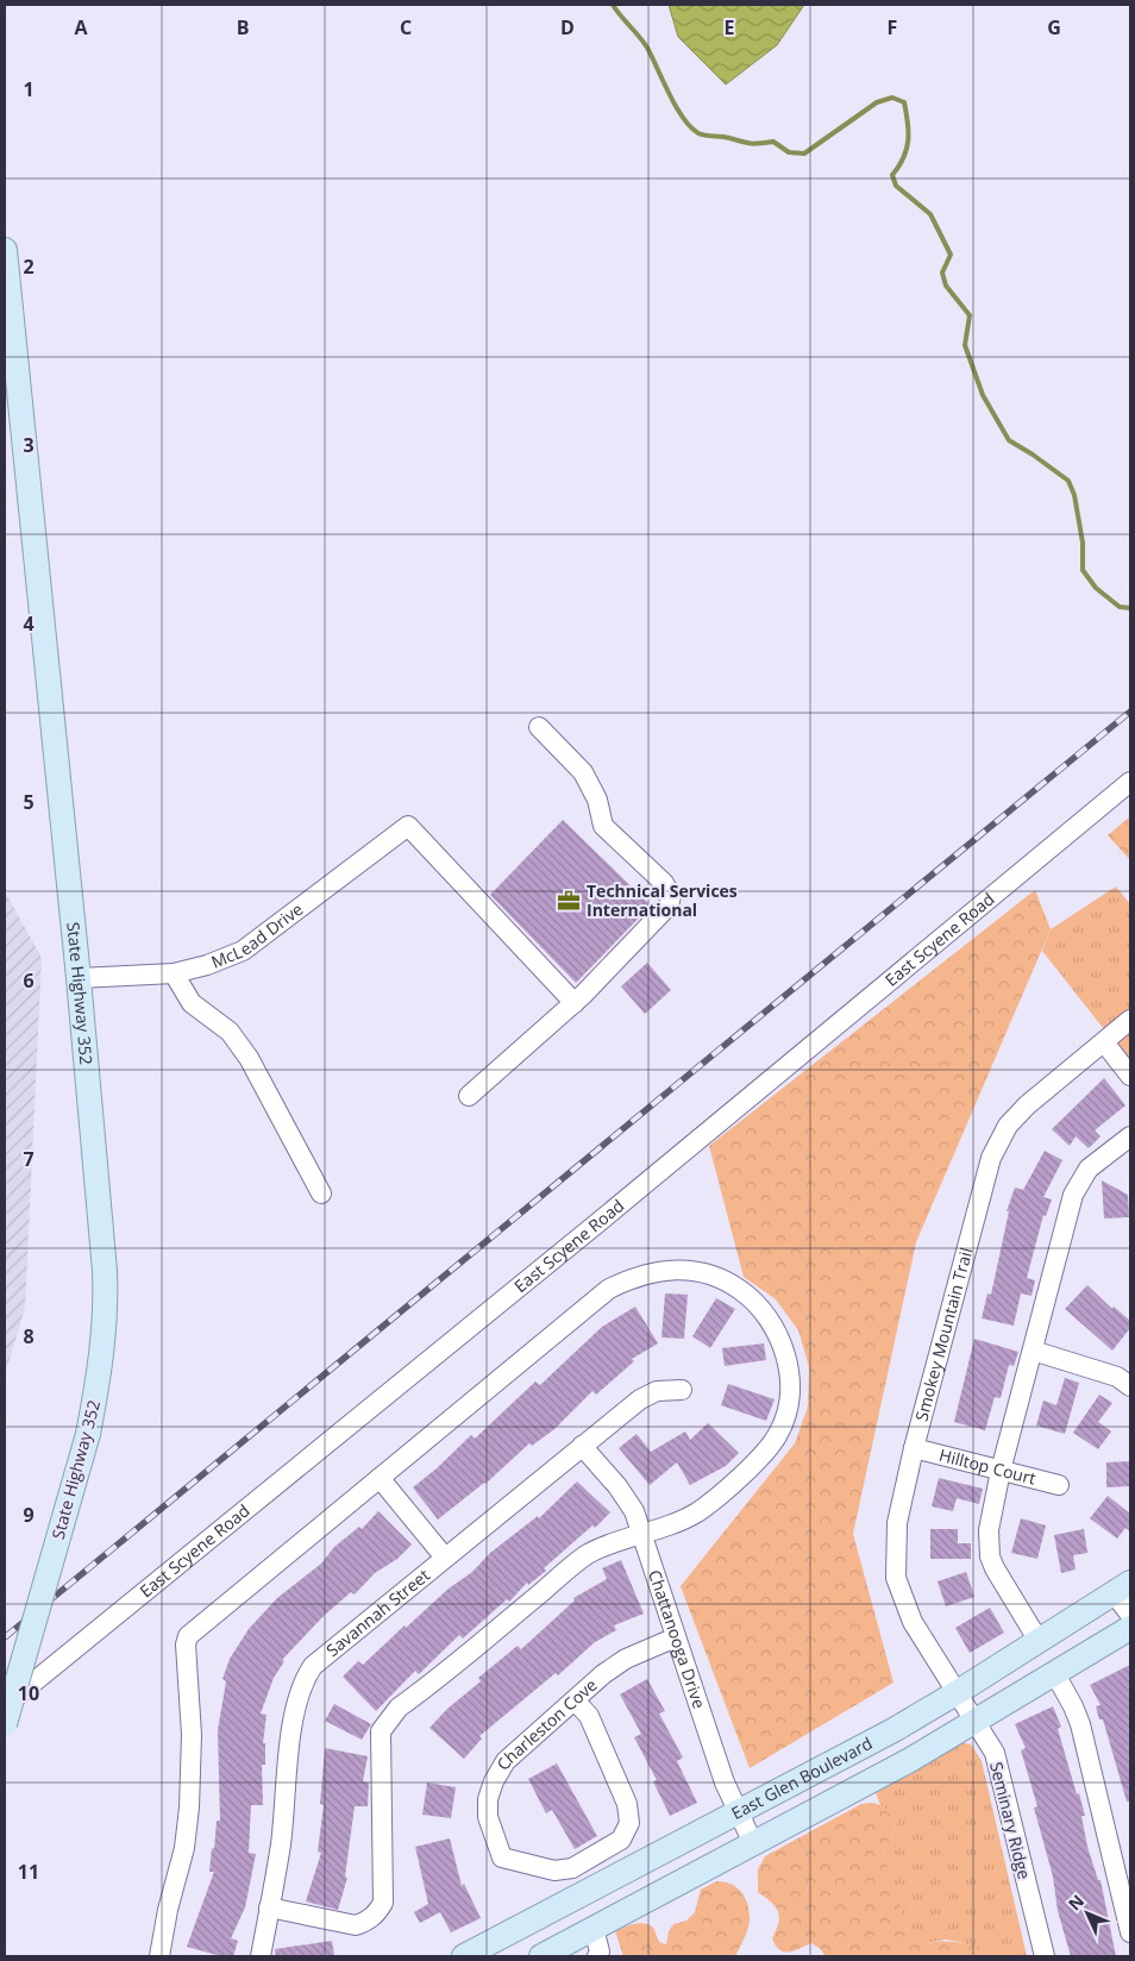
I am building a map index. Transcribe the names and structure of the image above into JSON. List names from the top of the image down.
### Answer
{
  "streets": {
    "main road": ["State Highway 352", "East Glen Boulevard"],
    "street": [
      "McLead Drive",
      "East Scyene Road",
      "Smokey Mountain Trail",
      "Hilltop Court",
      "Savannah Street",
      "Chattanooga Drive",
      "Charleston Cove",
      "Seminary Ridge"
    ]
  },
  "crossings": [
    ["McLead Drive", "State Highway 352"],
    ["Smokey Mountain Trail", "Hilltop Court"],
    ["Smokey Mountain Trail", "East Glen Boulevard"],
    ["Smokey Mountain Trail", "Seminary Ridge"],
    ["Savannah Street", "Chattanooga Drive"],
    ["Chattanooga Drive", "Charleston Cove"],
    ["Chattanooga Drive", "East Glen Boulevard"],
    ["East Glen Boulevard", "Seminary Ridge"]
  ],
  "places": {
    "office": ["Technical Services International"]
  },
  "north": "top left",
  "grid": {
    "columns": [
      "A",
      "B",
      "C",
      "D",
      "E",
      "F",
      "G"
    ],
    "rows": [
      "1",
      "2",
      "3",
      "4",
      "5",
      "6",
      "7",
      "8",
      "9",
      "10",
      "11"
    ]
  }
}
